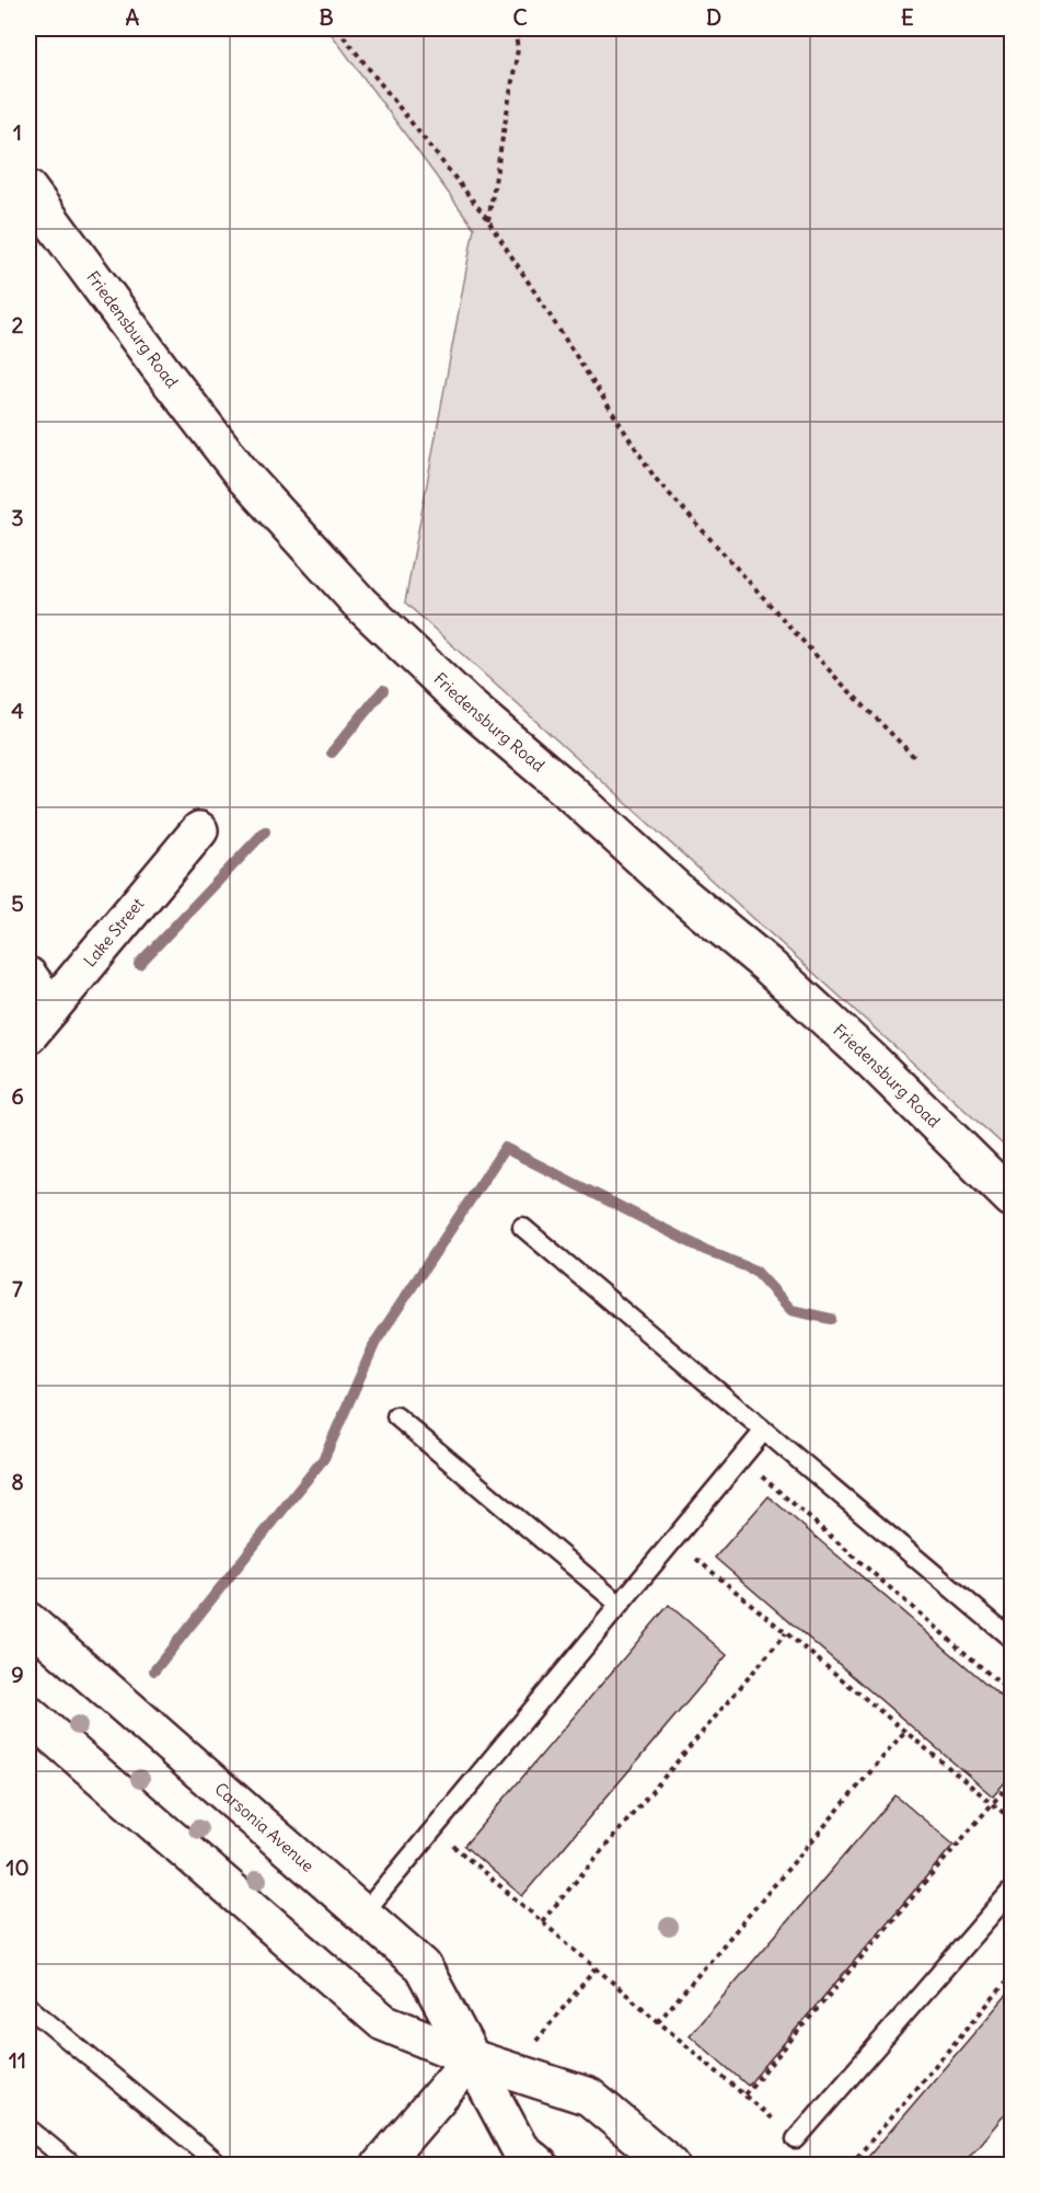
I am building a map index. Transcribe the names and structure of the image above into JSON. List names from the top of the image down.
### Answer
{
  "streets": {
    "street": ["Friedensburg Road", "Lake Street", "Carsonia Avenue"]
  },
  "grid": {
    "columns": [
      "A",
      "B",
      "C",
      "D",
      "E"
    ],
    "rows": [
      "1",
      "2",
      "3",
      "4",
      "5",
      "6",
      "7",
      "8",
      "9",
      "10",
      "11"
    ]
  }
}
